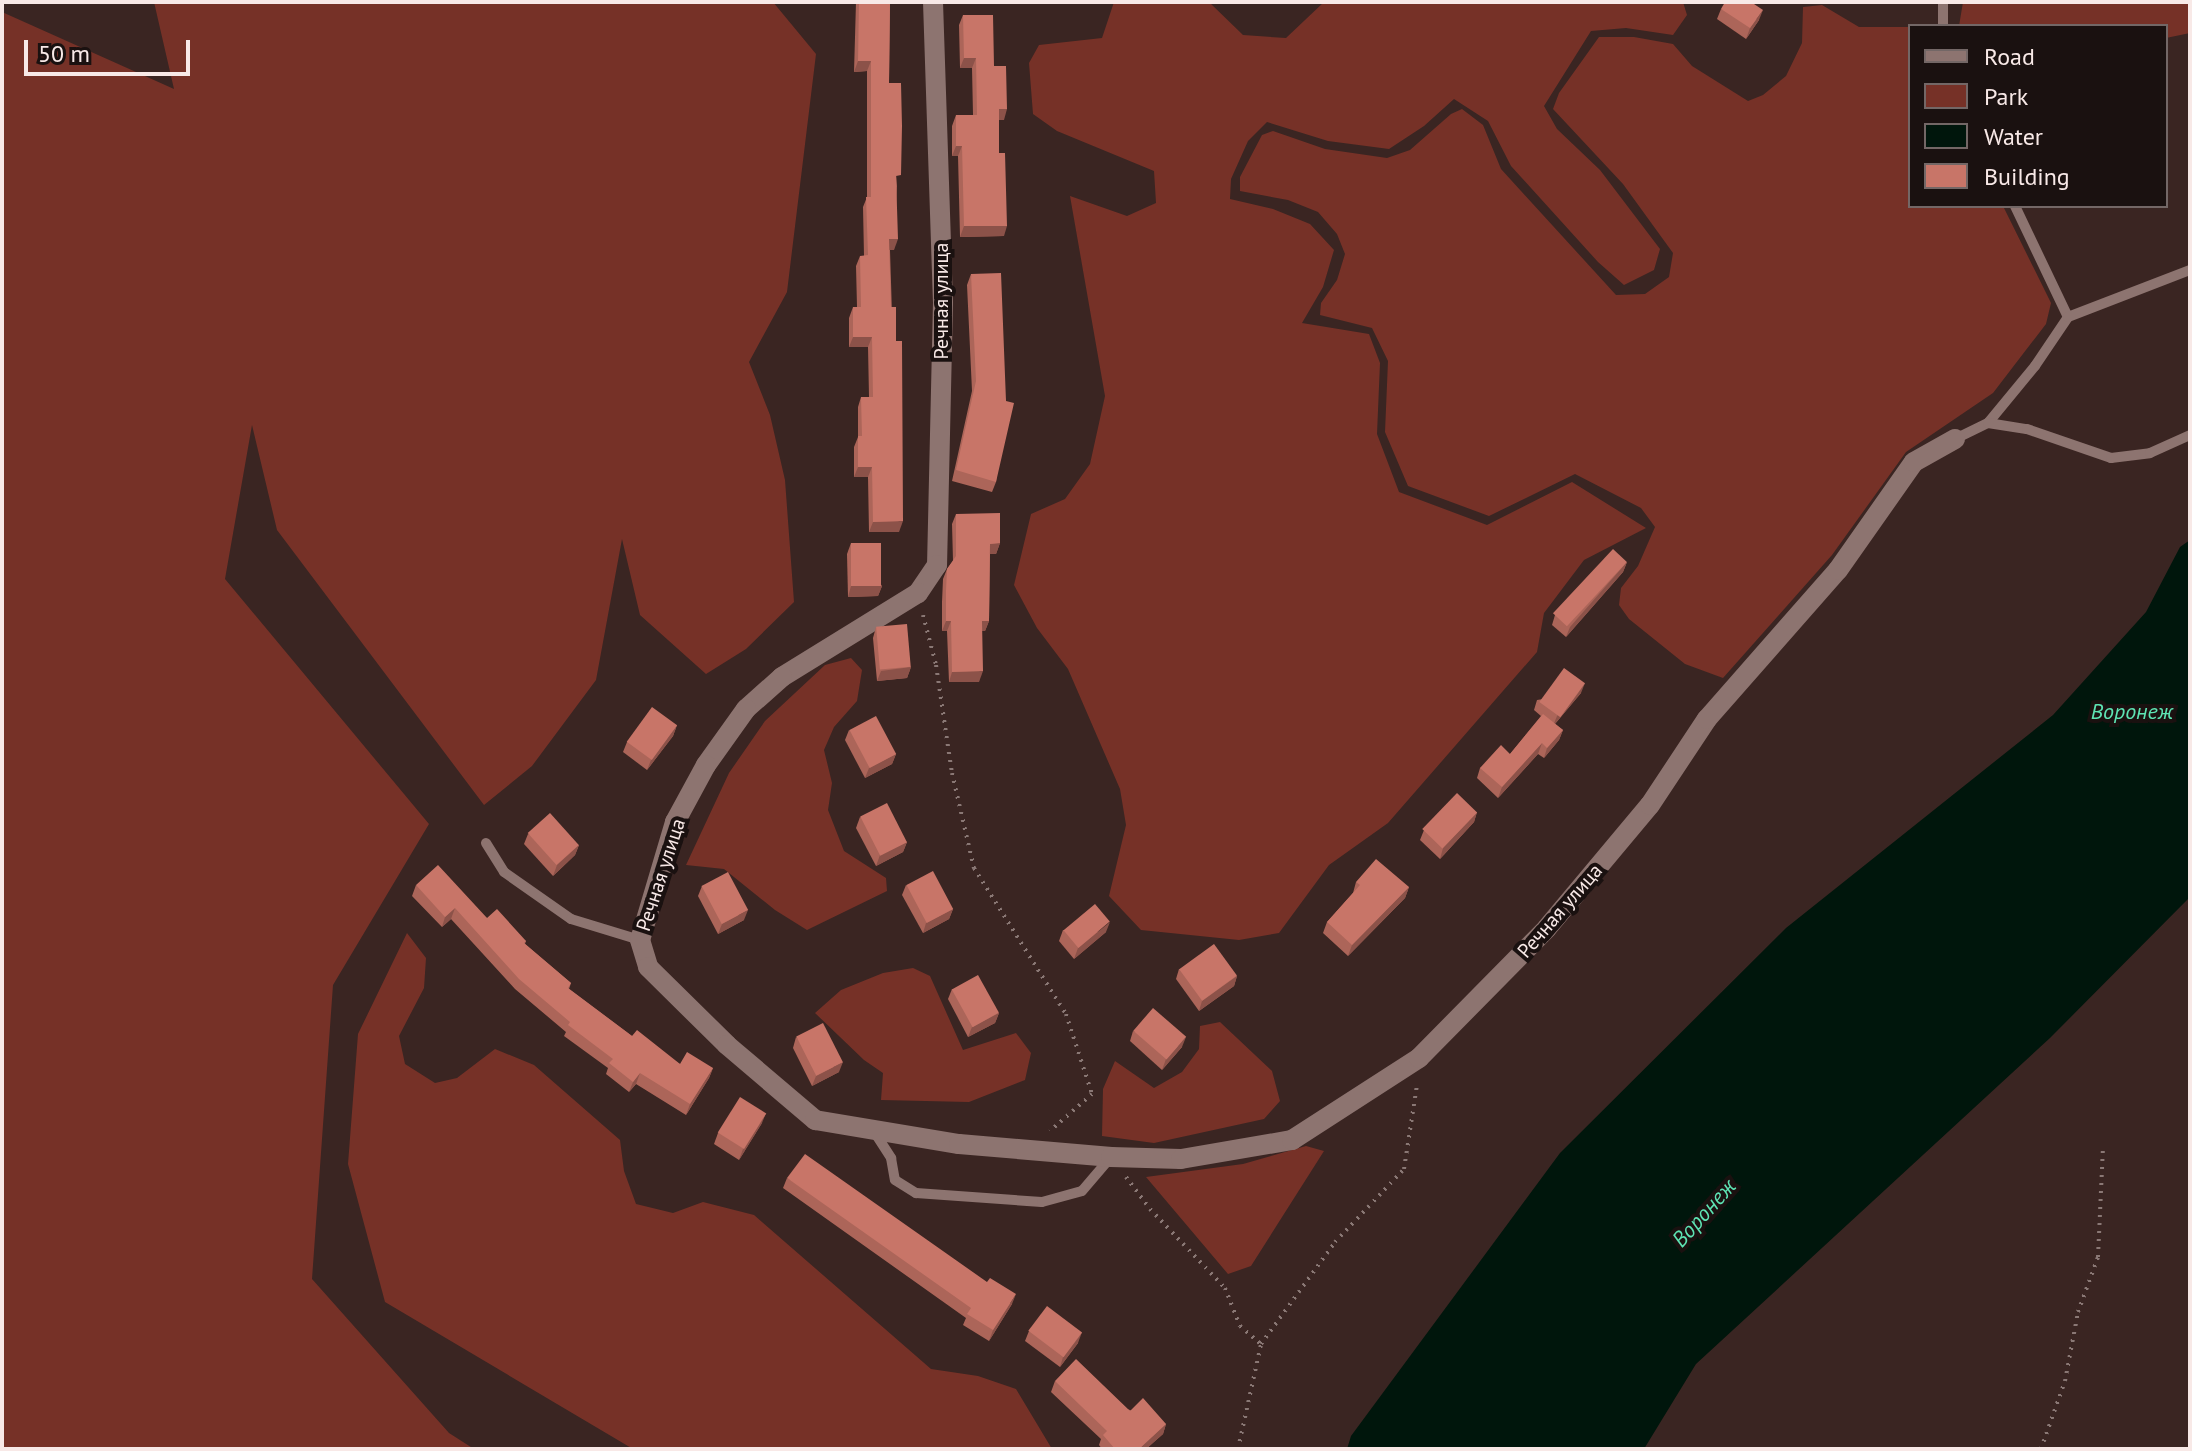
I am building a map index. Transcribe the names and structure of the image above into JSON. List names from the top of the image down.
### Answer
{
  "streets": {
    "street": ["Речная улица"]
  },
  "water": ["Воронеж"],
  "legend": [
    "Road",
    "Park",
    "Water",
    "Building"
  ],
  "scale_bar": "50 m"
}
